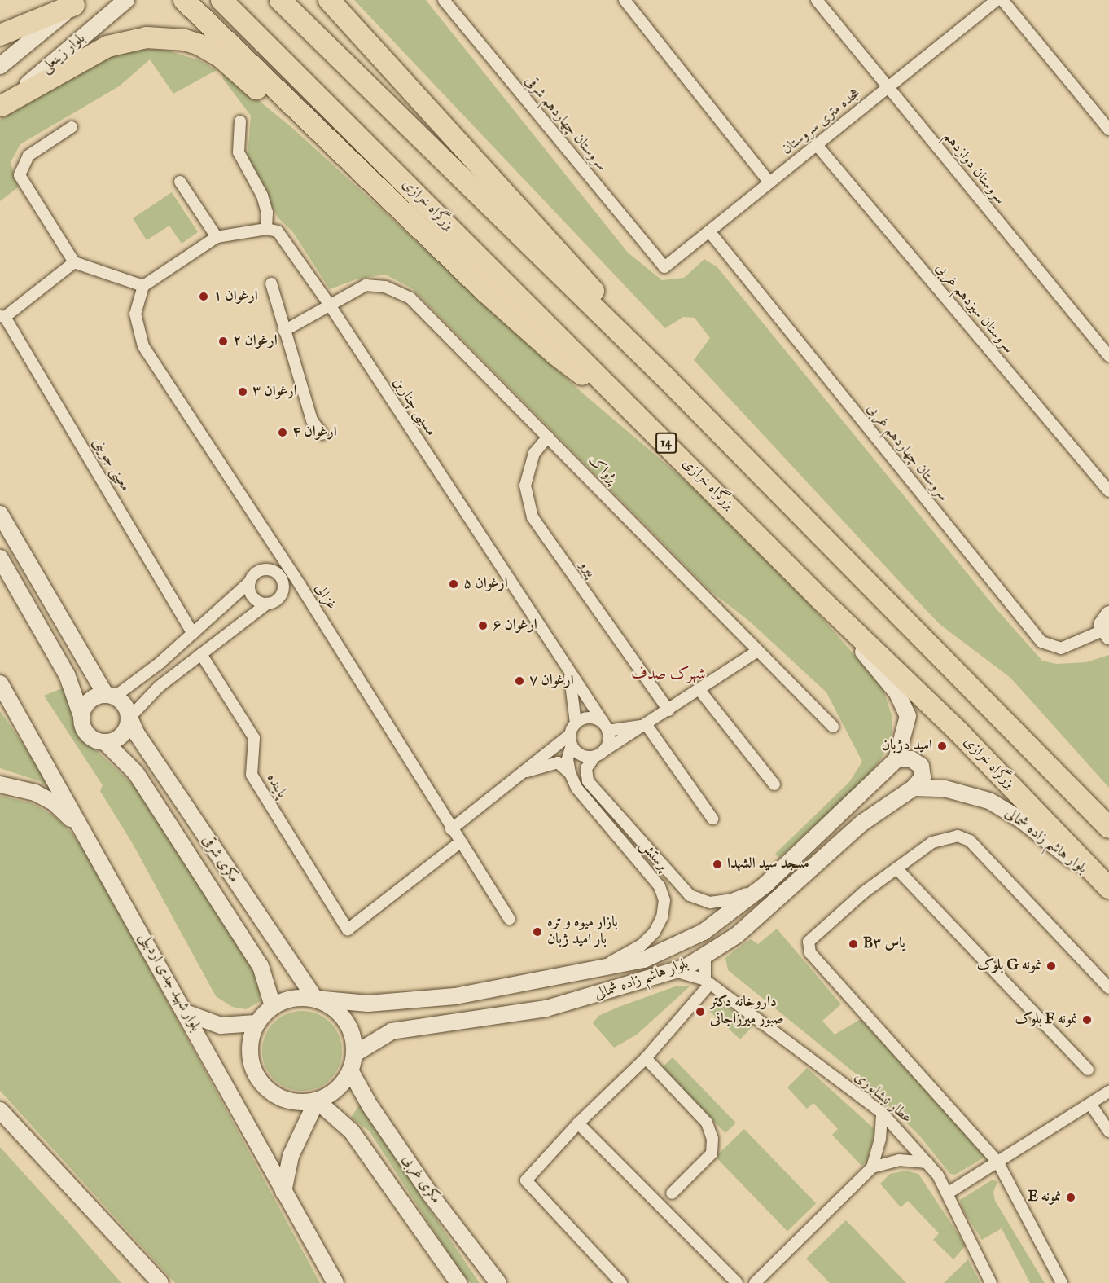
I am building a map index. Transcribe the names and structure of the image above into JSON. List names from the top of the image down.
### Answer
{
  "streets": {
    "highway": ["بزرگراه خرازی", "14"],
    "street": [
      "بلوار زینعلی",
      "هجده متری سروستان",
      "سروستان چهاردهم شرقی",
      "سروستان دوازدهم",
      "سروستان سیزدهم غربی",
      "مسیبی چناربن",
      "سروستان چهاردهم غربی",
      "معینی جوینی",
      "پژواک",
      "پیرو",
      "غزالی",
      "پاینده",
      "بلوار هاشم زاده شمالی",
      "پرستش",
      "مکری شرقی",
      "بلوار شهید جدی اردبیلی",
      "عطار نیشابوری",
      "مکری غربی"
    ]
  },
  "crossings": [
    ["هجده متری سروستان", "سروستان چهاردهم شرقی"],
    ["هجده متری سروستان", "سروستان دوازدهم"],
    ["هجده متری سروستان", "سروستان سیزدهم غربی"],
    ["هجده متری سروستان", "سروستان چهاردهم غربی"],
    ["بزرگراه خرازی", "بلوار هاشم زاده شمالی"],
    ["مسیبی چناربن", "پژواک"],
    ["مسیبی چناربن", "پرستش"],
    ["پژواک", "پیرو"],
    ["غزالی", "پاینده"],
    ["بلوار هاشم زاده شمالی", "پرستش"],
    ["بلوار هاشم زاده شمالی", "مکری شرقی"],
    ["بلوار هاشم زاده شمالی", "مکری غربی"],
    ["مکری شرقی", "مکری غربی"]
  ],
  "districts": ["شهرک صدف"],
  "places": [
    "ارغوان ۱",
    "ارغوان ۲",
    "ارغوان ۳",
    "ارغوان ۴",
    "ارغوان ۵",
    "ارغوان ۶",
    "ارغوان ۷",
    "امید دژبان",
    "مسجد سید الشهدا",
    "بازار میوه و تره بار امید ژبان",
    "B۳ یاس",
    "بلوک G نمونه",
    "داروخانه دکتر صبور میرزاجانی",
    "بلوک F نمونه",
    "E نمونه"
  ]
}
